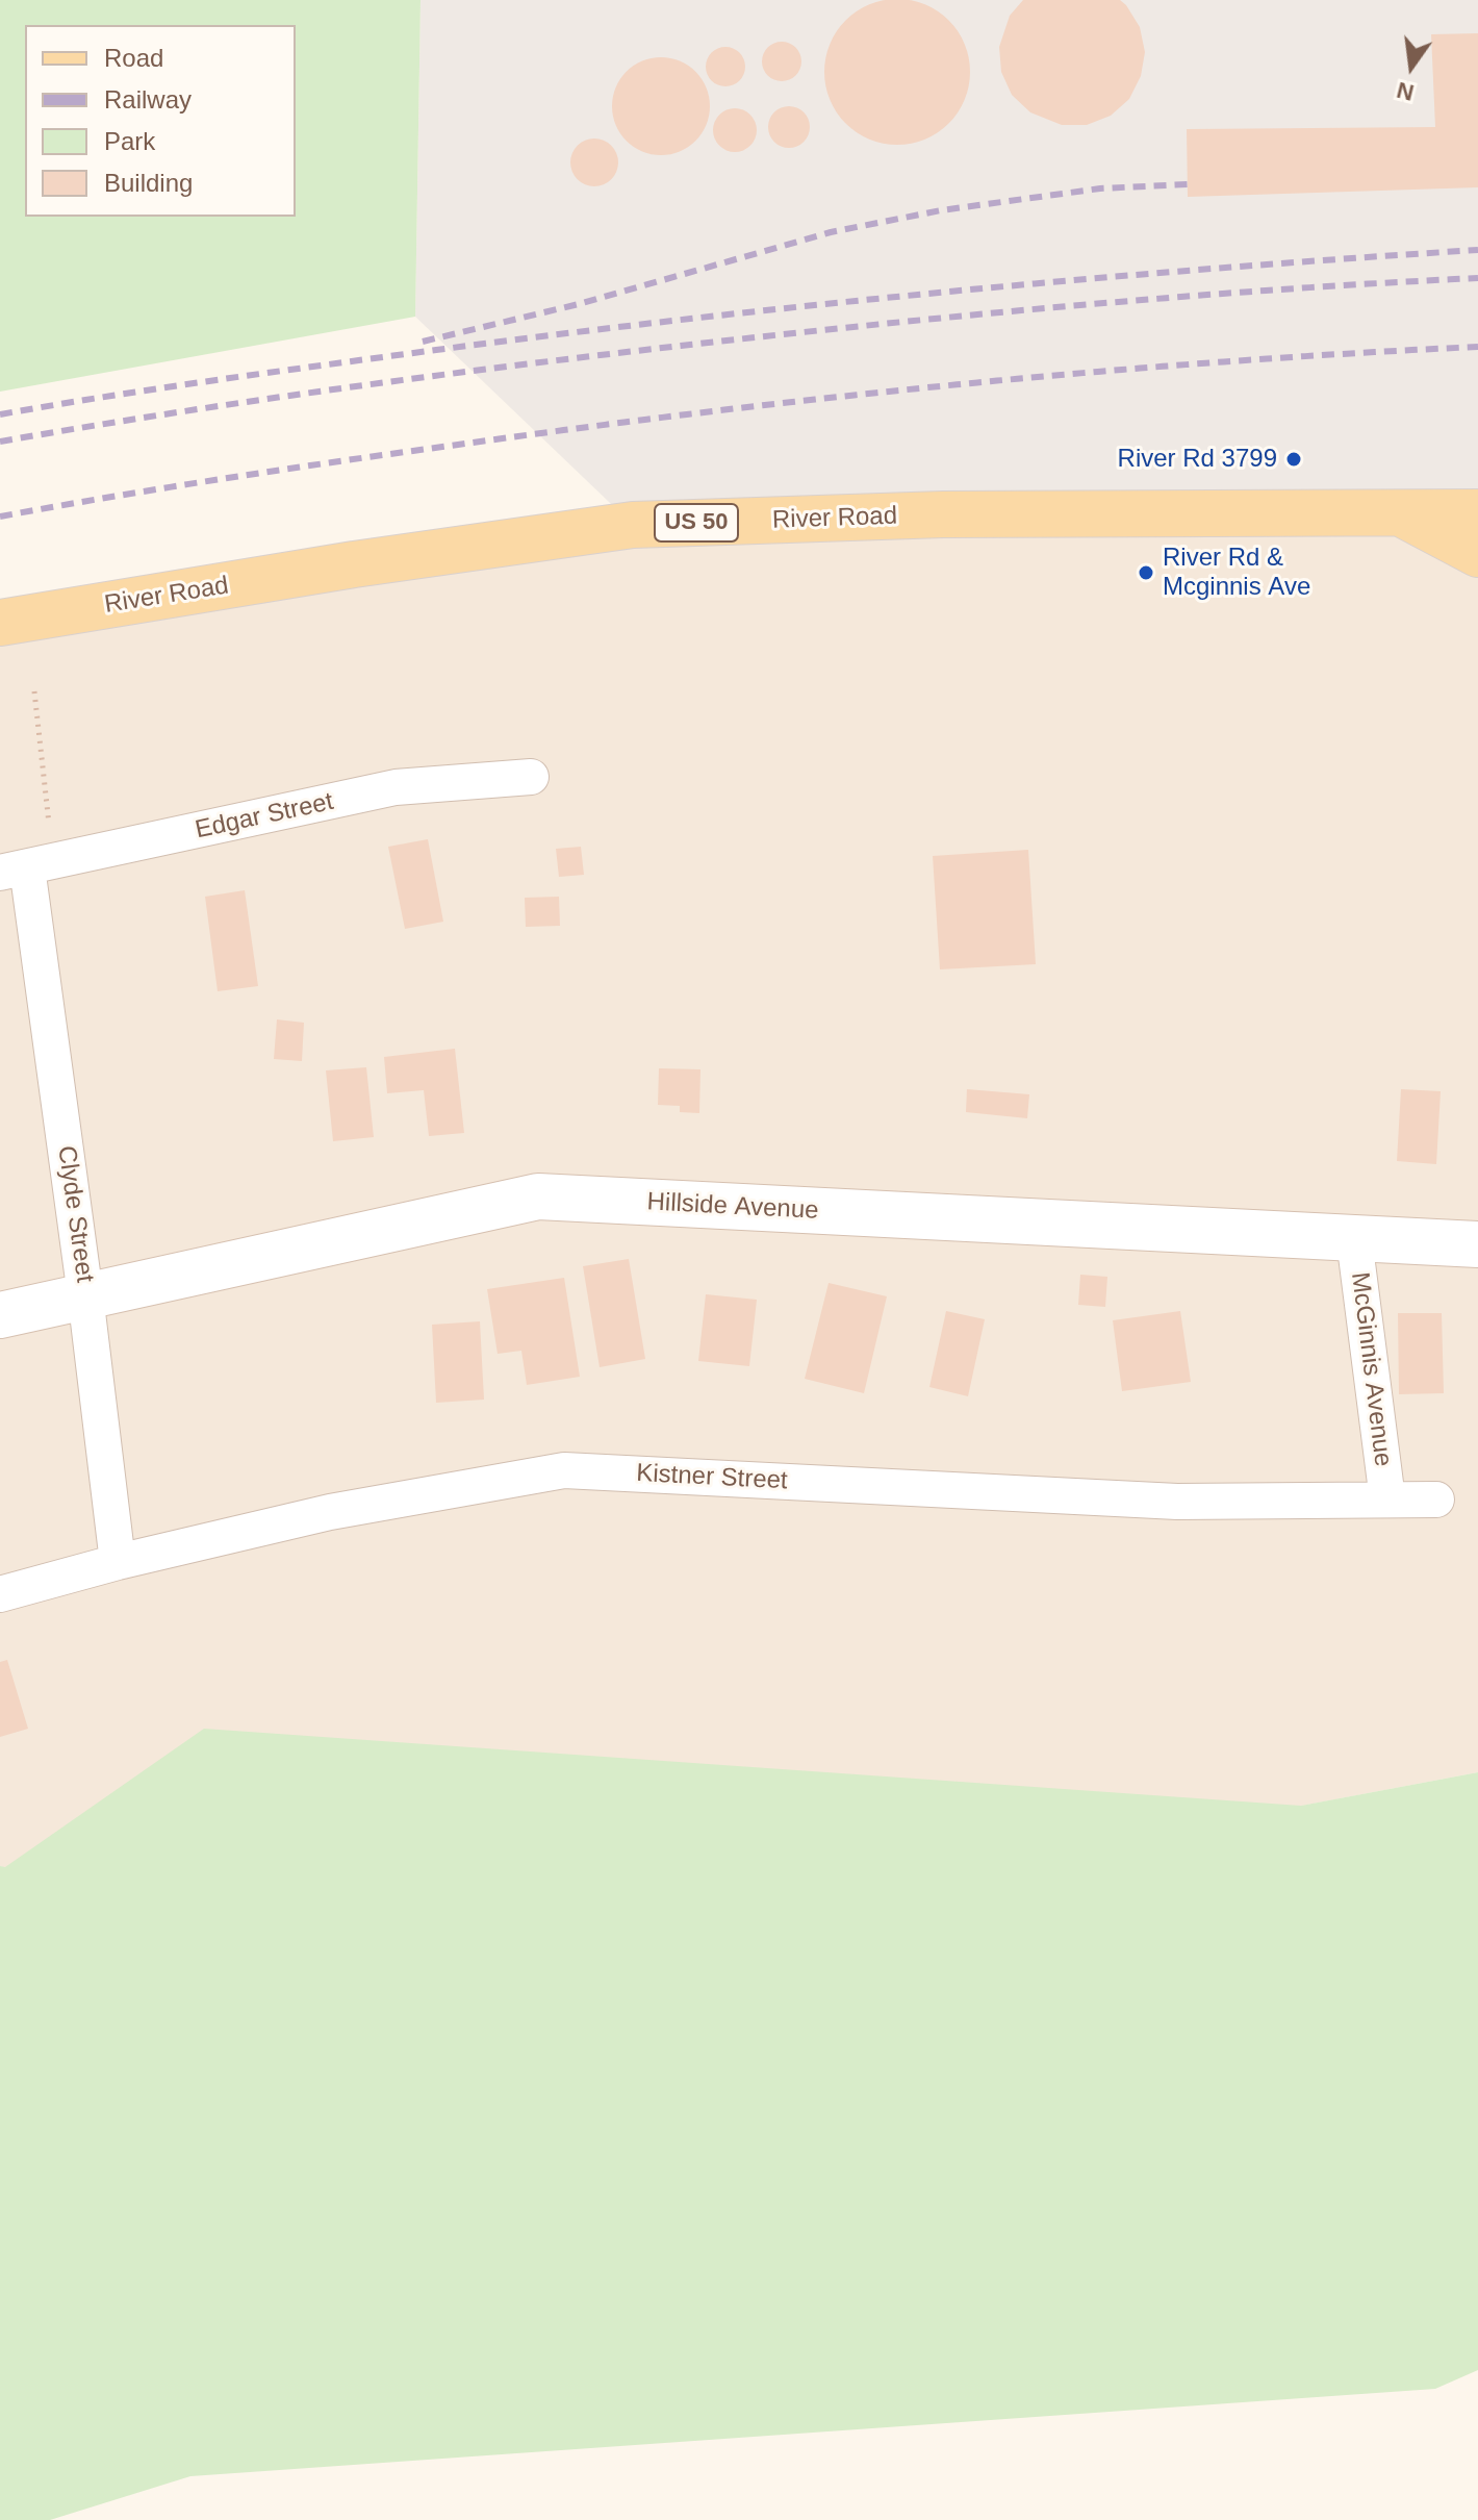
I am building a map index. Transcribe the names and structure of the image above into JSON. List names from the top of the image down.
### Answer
{
  "streets": {
    "main road": ["River Road", "US 50"],
    "street": [
      "Edgar Street",
      "Hillside Avenue",
      "Clyde Street",
      "McGinnis Avenue",
      "Kistner Street"
    ]
  },
  "crossings": [
    ["Edgar Street", "Clyde Street"],
    ["Hillside Avenue", "Clyde Street"],
    ["Hillside Avenue", "McGinnis Avenue"],
    ["Clyde Street", "Kistner Street"],
    ["McGinnis Avenue", "Kistner Street"]
  ],
  "places": ["River Rd 3799", "River Rd & Mcginnis Ave"],
  "legend": [
    "Road",
    "Railway",
    "Park",
    "Building"
  ],
  "north": "bottom"
}
